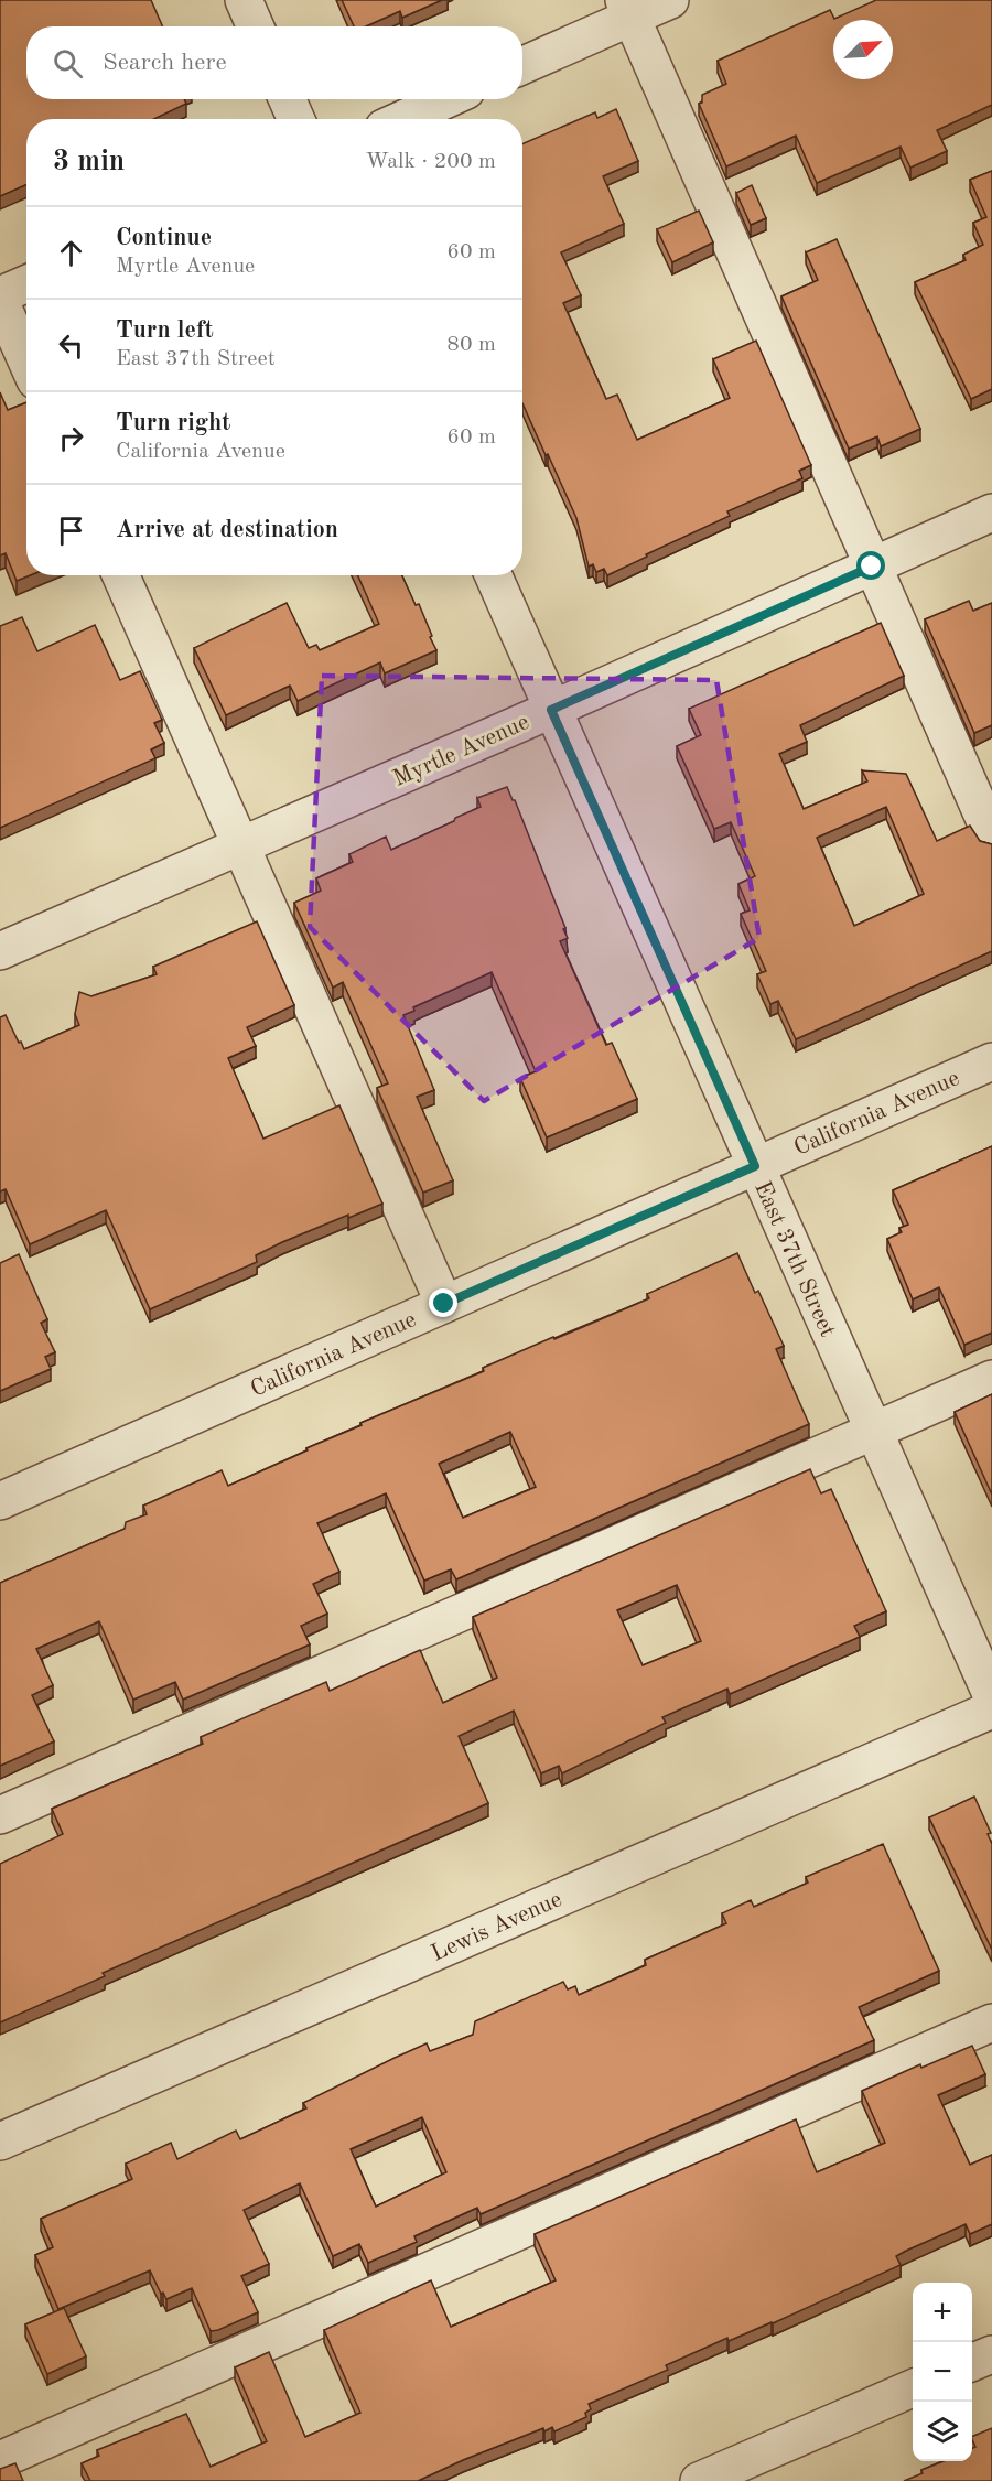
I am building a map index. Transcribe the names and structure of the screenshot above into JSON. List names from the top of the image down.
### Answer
{
  "streets": {
    "street": [
      "Myrtle Avenue",
      "California Avenue",
      "East 37th Street",
      "Lewis Avenue"
    ]
  },
  "crossings": [
    ["Myrtle Avenue", "East 37th Street"],
    ["California Avenue", "East 37th Street"]
  ],
  "north": "top right",
  "page": {
    "search": "Search here",
    "heading": ["3 min", "Walk · 200 m"],
    "list": [
      ["Continue", "Myrtle Avenue", "60 m"],
      ["Turn left", "East 37th Street", "80 m"],
      ["Turn right", "California Avenue", "60 m"],
      "Arrive at destination"
    ],
    "map_buttons": ["+", "−"]
  }
}
